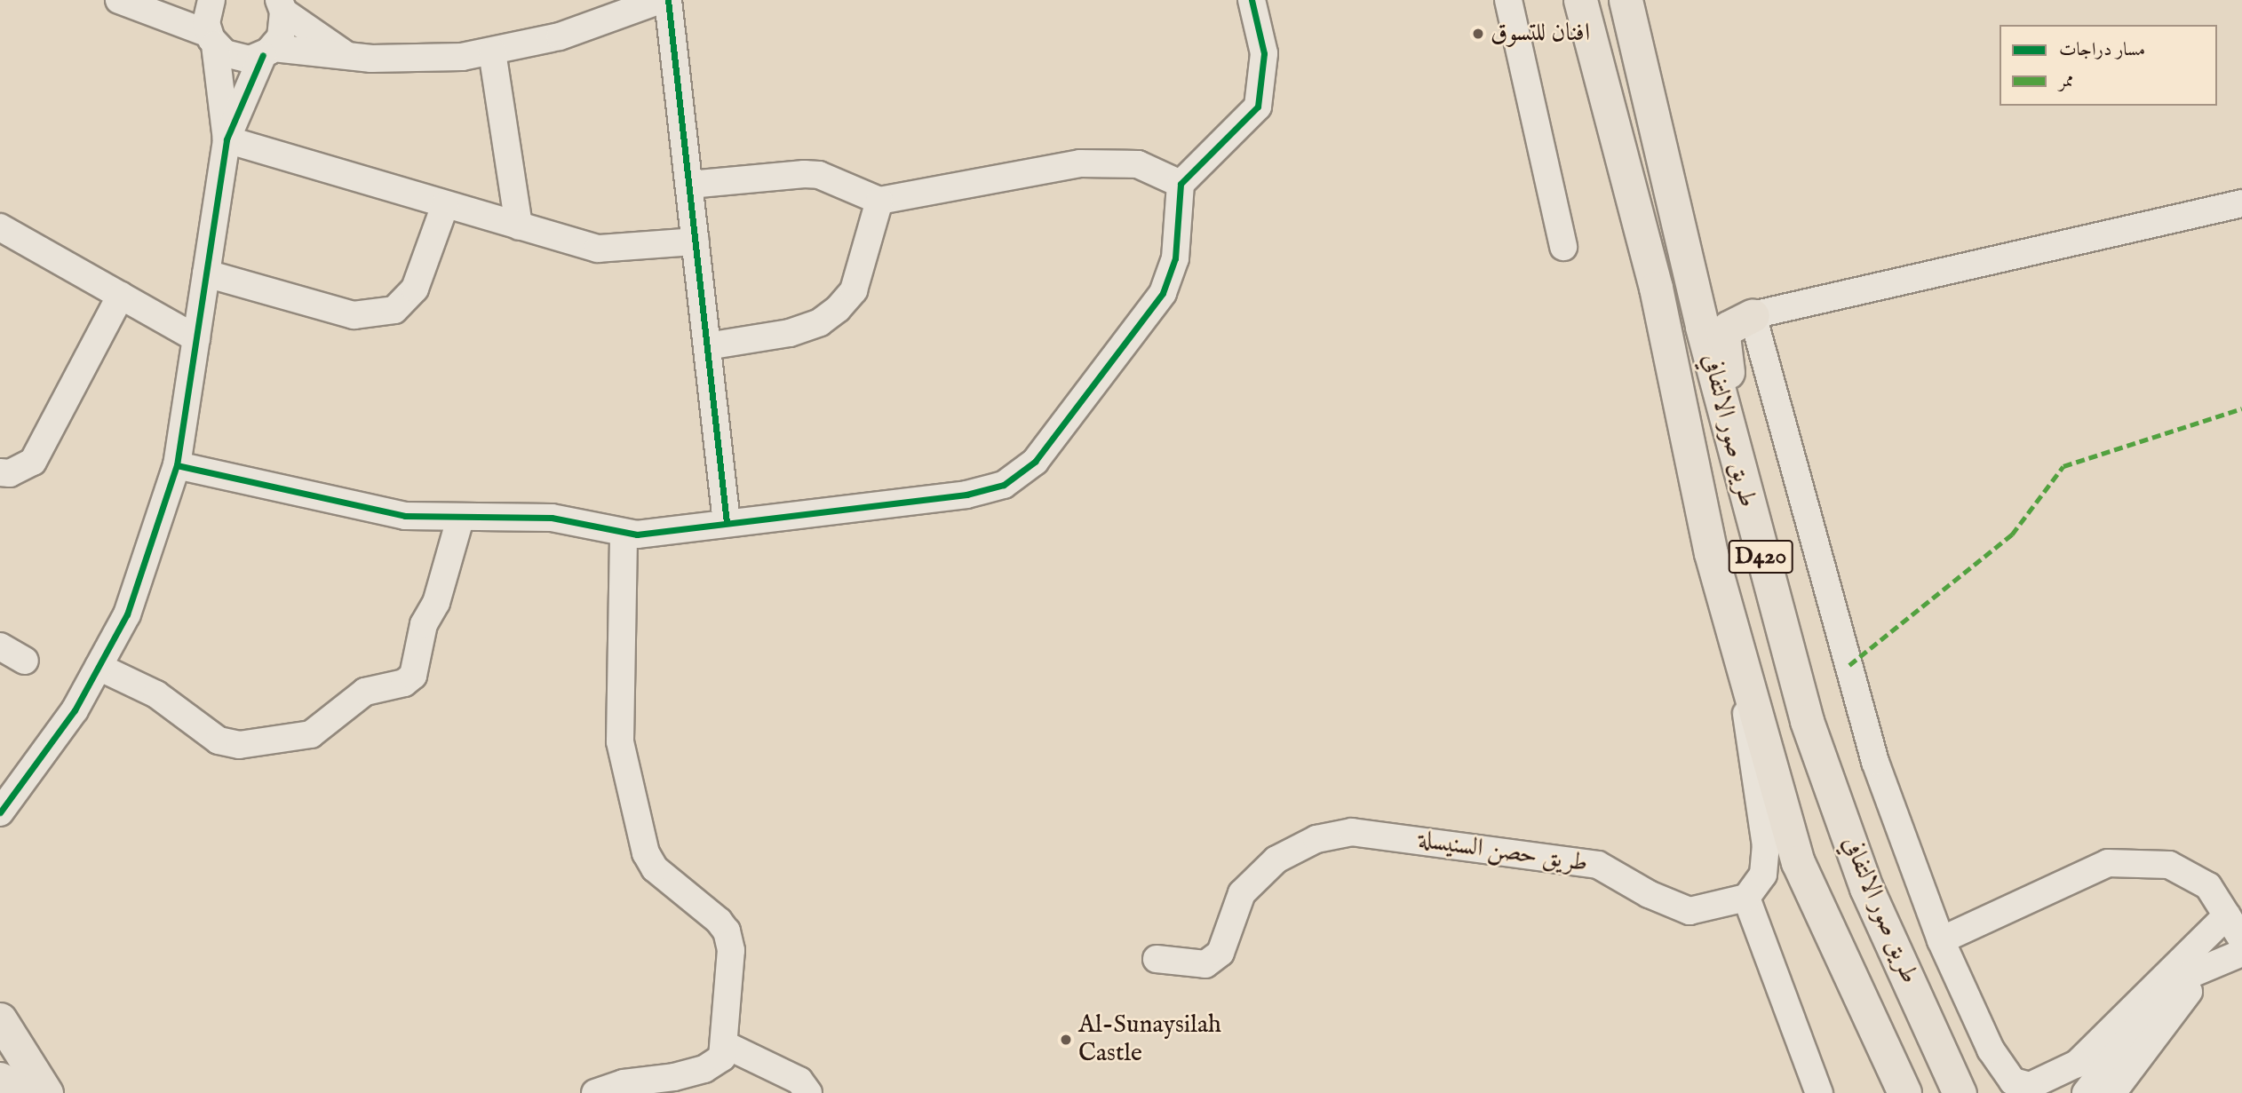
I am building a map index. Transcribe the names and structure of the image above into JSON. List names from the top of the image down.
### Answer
{
  "streets": {
    "main road": ["طريق صور الالتفافي", "D420"],
    "street": ["طريق حصن السنيسلة"]
  },
  "places": ["افنان للتسوق", "Al-Sunaysilah Castle"],
  "legend": ["مسار دراجات", "ممر"]
}
